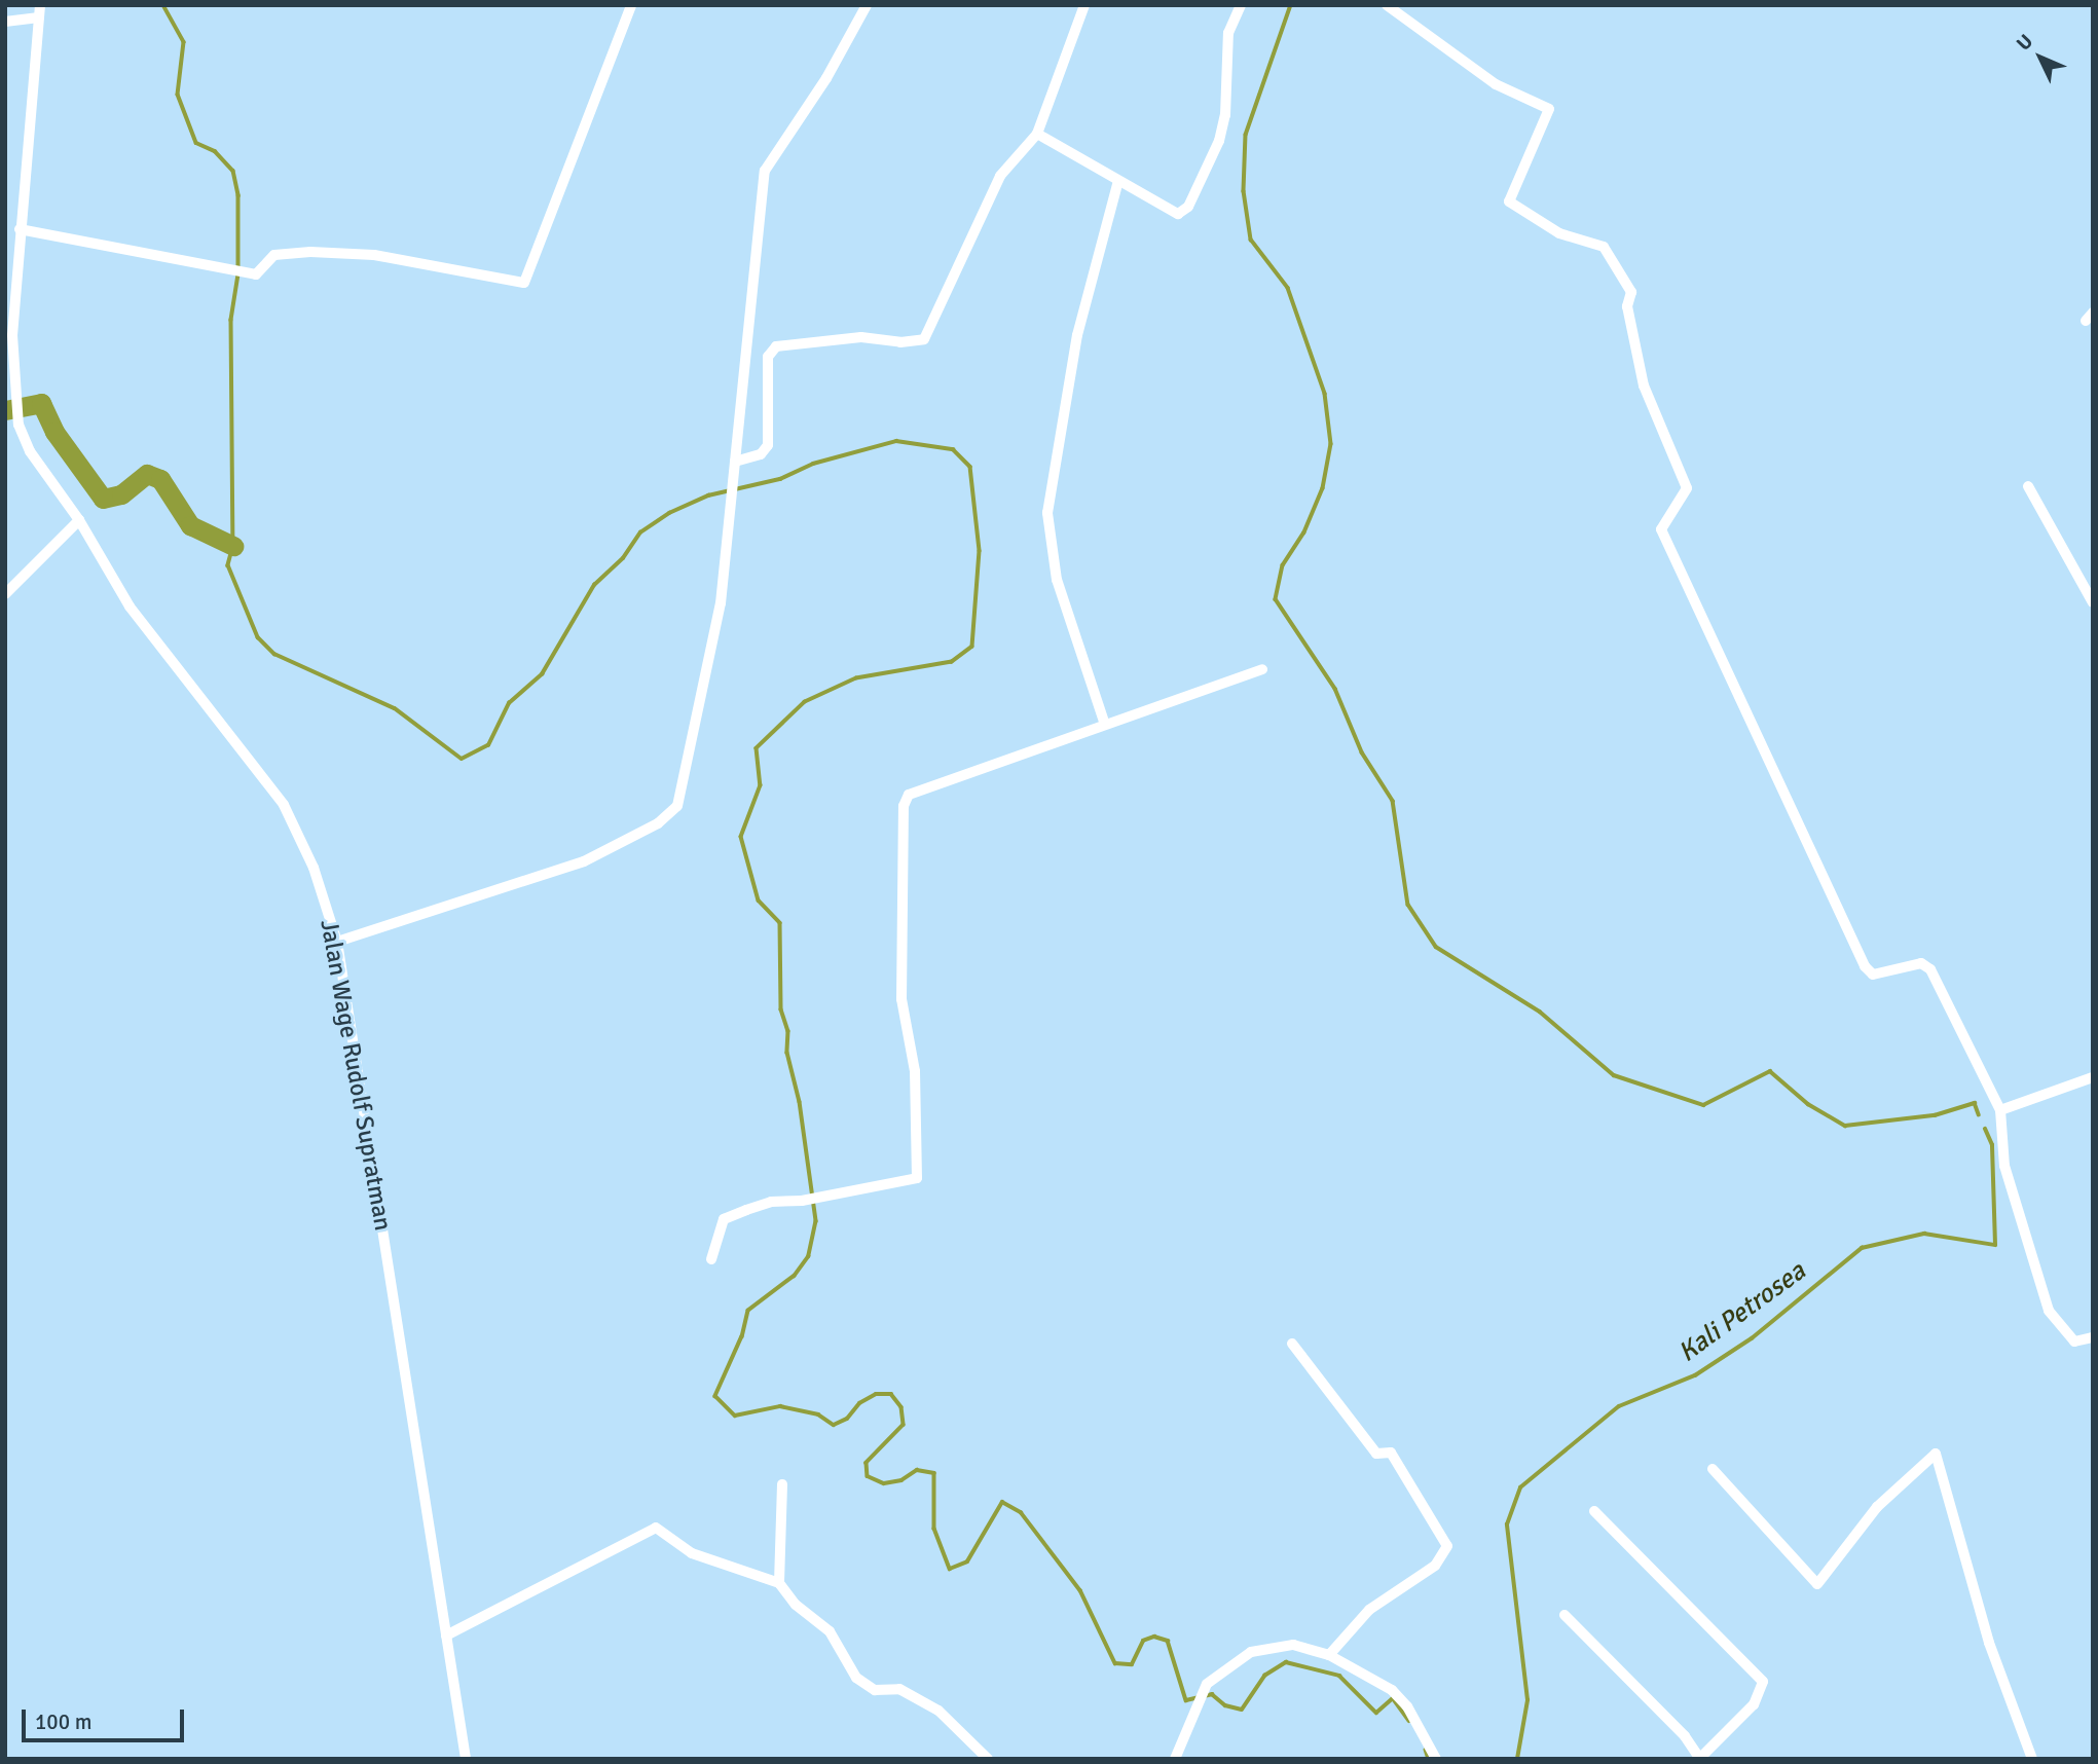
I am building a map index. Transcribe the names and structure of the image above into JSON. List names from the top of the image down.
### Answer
{
  "streets": {
    "street": ["Jalan Wage Rudolf Supratman"]
  },
  "water": ["Kali Petrosea"],
  "scale_bar": "100 m",
  "north": "top left"
}
